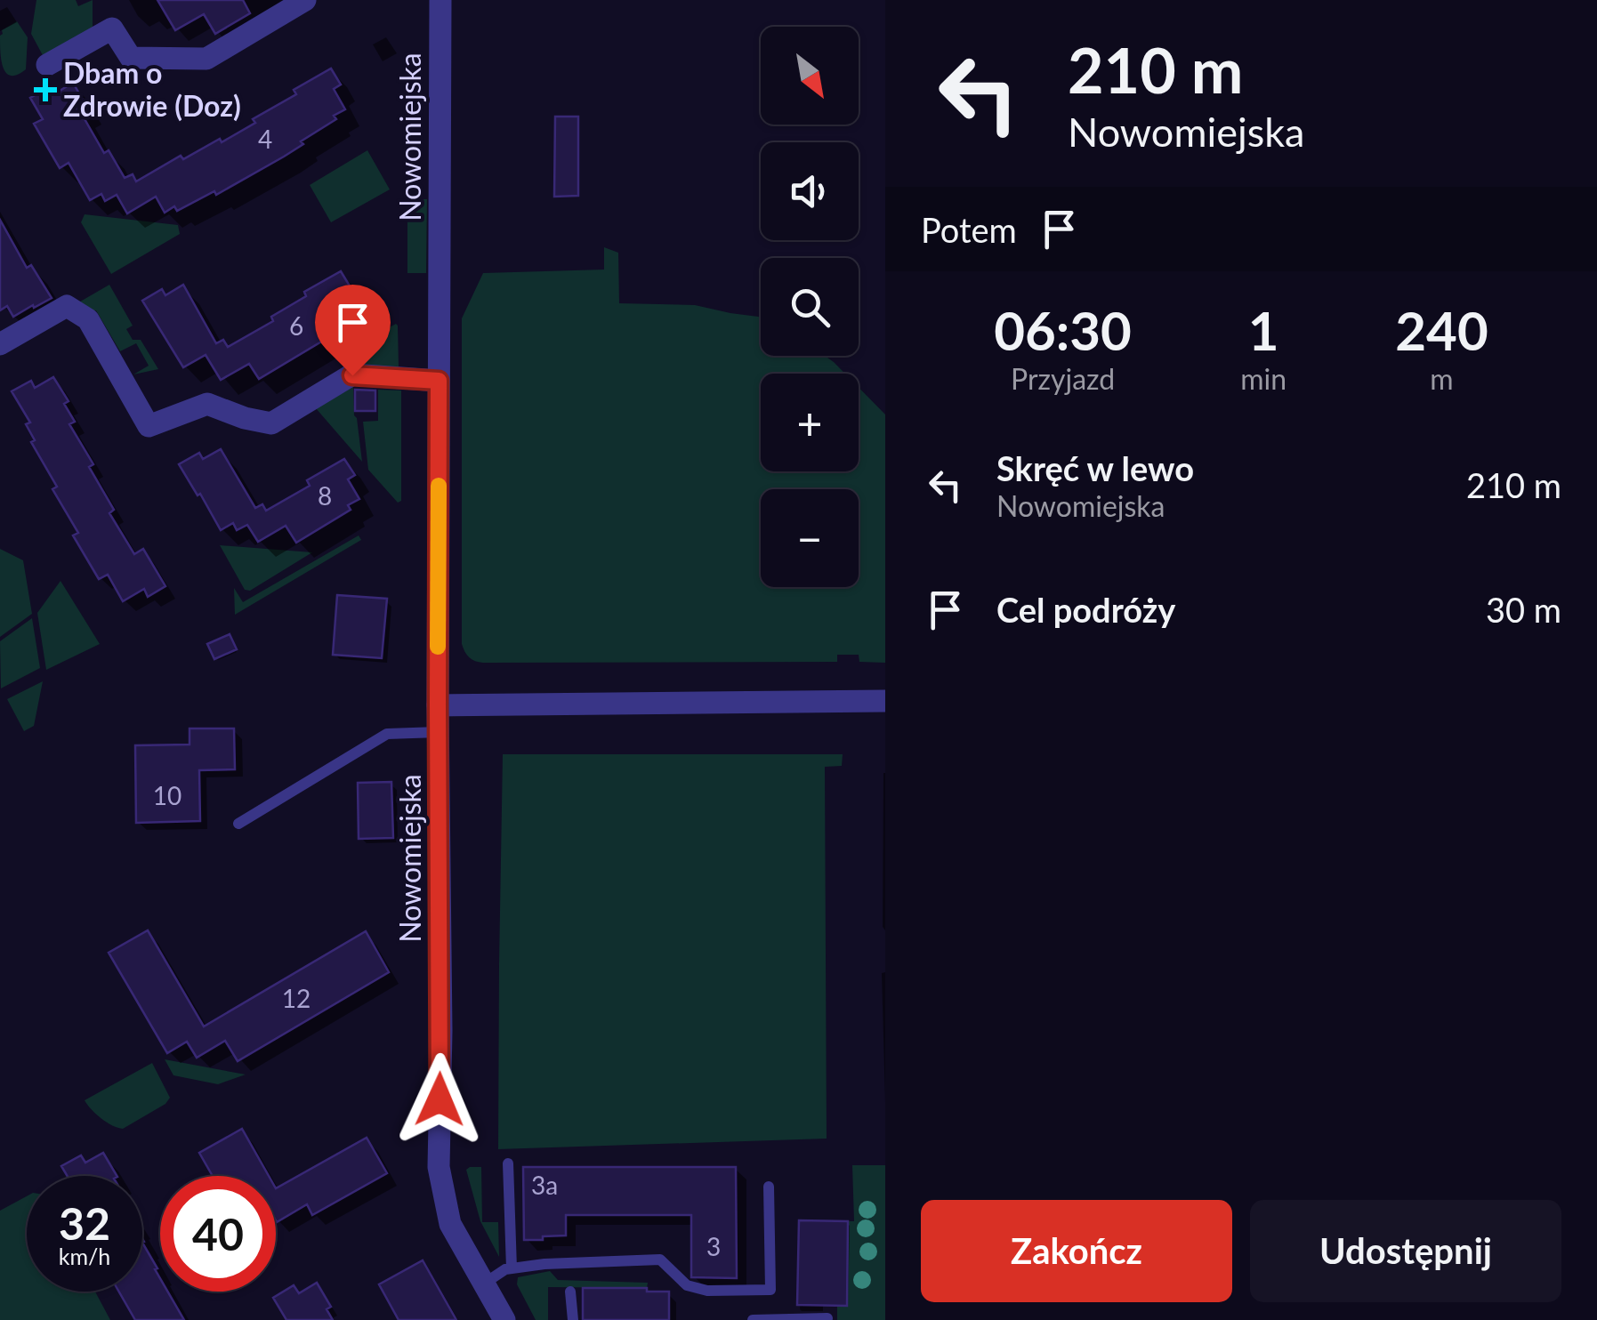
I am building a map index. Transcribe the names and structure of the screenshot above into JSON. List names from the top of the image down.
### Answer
{
  "streets": {
    "street": ["Nowomiejska"]
  },
  "places": {
    "health": ["Dbam o Zdrowie (Doz)"]
  },
  "house_numbers": [
    "4",
    "6",
    "8",
    "10",
    "12",
    "3a",
    "3"
  ],
  "north": "bottom right",
  "page": {
    "turn": ["210 m", "Nowomiejska"],
    "map_buttons": ["+", "−"],
    "then": "Potem",
    "eta": [
      "06:30",
      "Przyjazd",
      "1",
      "min",
      "240",
      "m"
    ],
    "list": [
      {
        "name": "Skręć w lewo",
        "note": "Nowomiejska",
        "value": "210 m"
      },
      {
        "name": "Cel podróży",
        "value": "30 m"
      }
    ],
    "speed": "32 km/h",
    "limit": "40",
    "buttons": ["Zakończ", "Udostępnij"]
  }
}
